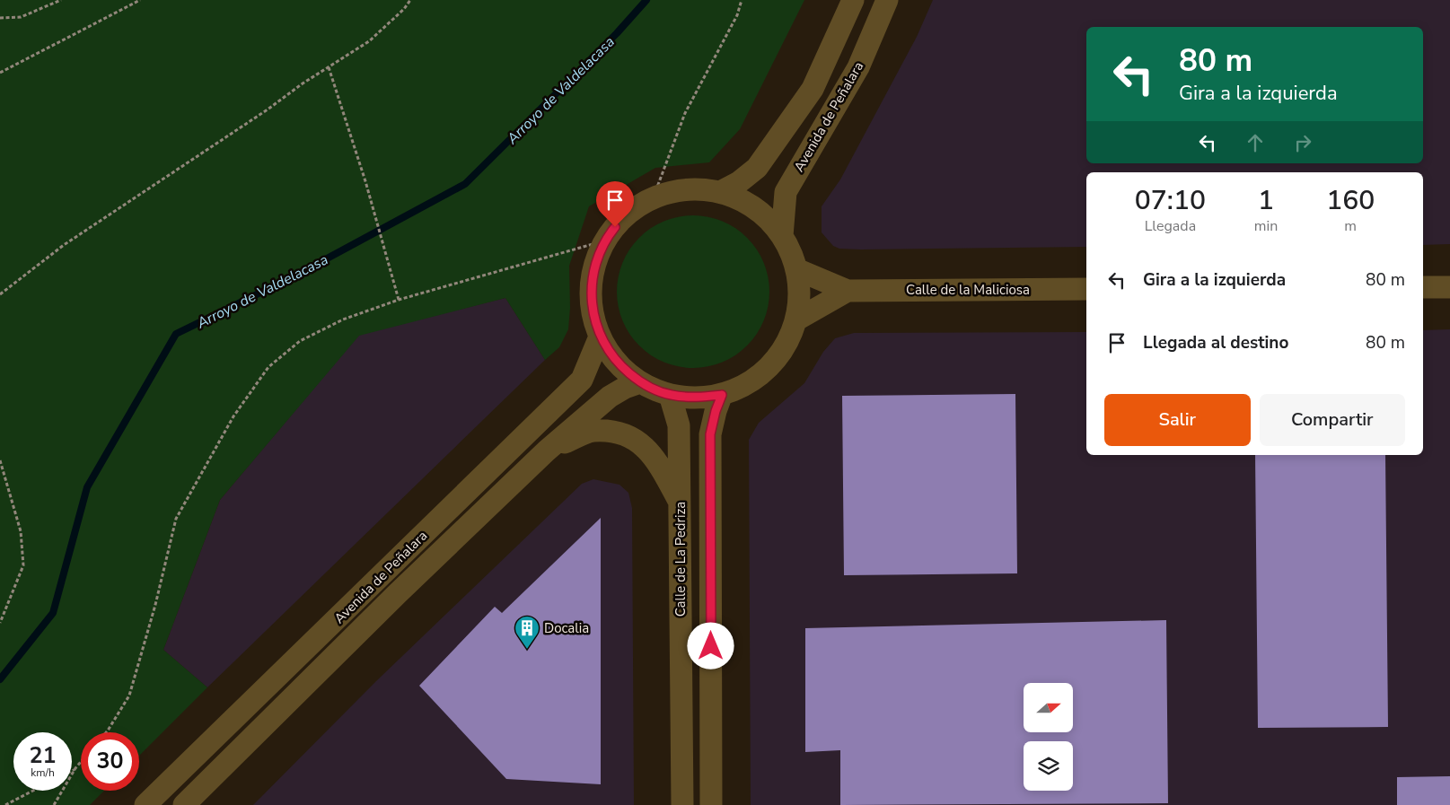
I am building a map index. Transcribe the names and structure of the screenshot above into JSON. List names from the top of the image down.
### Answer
{
  "streets": {
    "street": ["Avenida de Peñalara", "Calle de la Maliciosa", "Calle de La Pedriza"]
  },
  "water": ["Arroyo de Valdelacasa"],
  "places": {
    "building": ["Docalia"]
  },
  "north": "right",
  "page": {
    "turn": ["80 m", "Gira a la izquierda"],
    "eta": [
      "07:10",
      "Llegada",
      "1",
      "min",
      "160",
      "m"
    ],
    "list": [
      {
        "name": "Gira a la izquierda",
        "value": "80 m"
      },
      {
        "name": "Llegada al destino",
        "value": "80 m"
      }
    ],
    "buttons": ["Salir", "Compartir"],
    "speed": "21 km/h",
    "limit": "30"
  }
}
